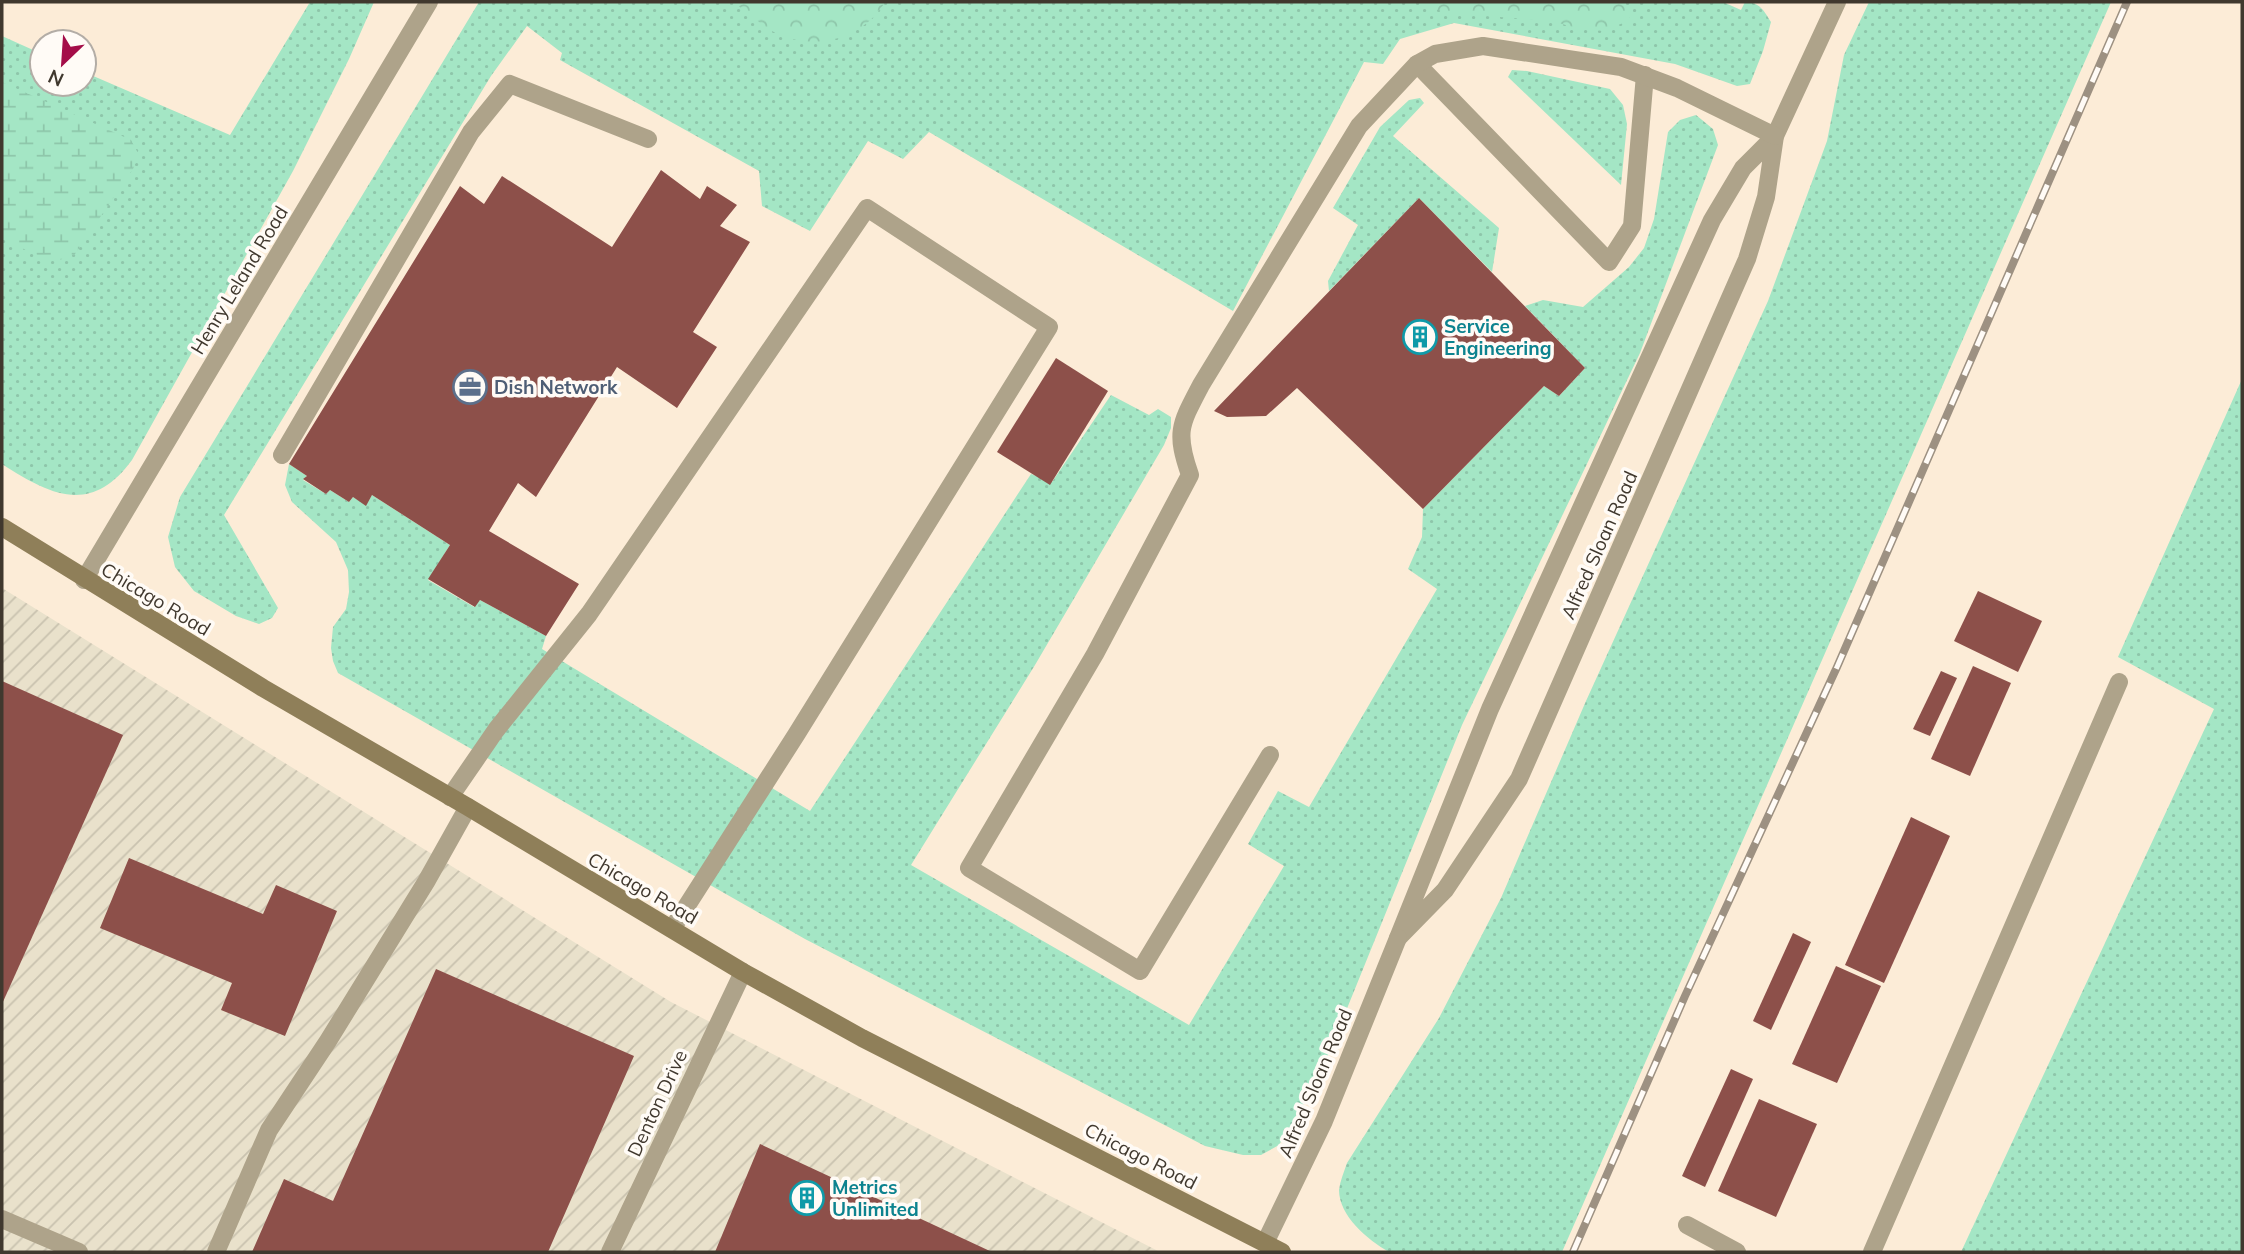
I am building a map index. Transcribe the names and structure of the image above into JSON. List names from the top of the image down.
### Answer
{
  "streets": {
    "main road": ["Chicago Road"],
    "street": ["Henry Leland Road", "Alfred Sloan Road", "Denton Drive"]
  },
  "crossings": [
    ["Henry Leland Road", "Chicago Road"],
    ["Alfred Sloan Road", "Chicago Road"],
    ["Chicago Road", "Denton Drive"]
  ],
  "places": {
    "building": ["Service Engineering", "Metrics Unlimited"],
    "office": ["Dish Network"]
  },
  "north": "bottom left"
}
